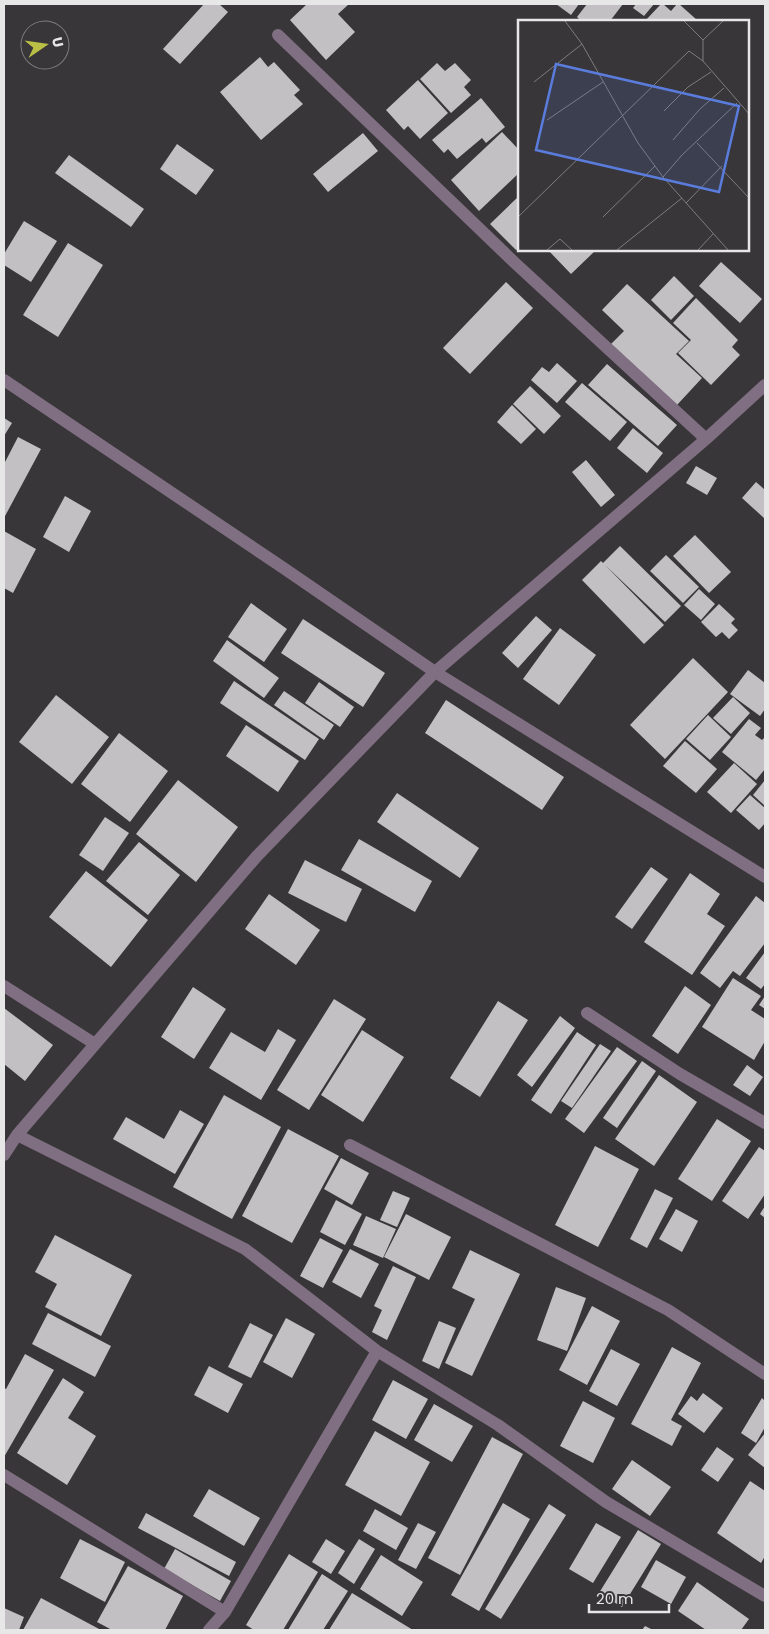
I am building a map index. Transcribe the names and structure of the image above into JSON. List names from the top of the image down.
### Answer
{
  "scale_bar": "20 m",
  "north": "right"
}
